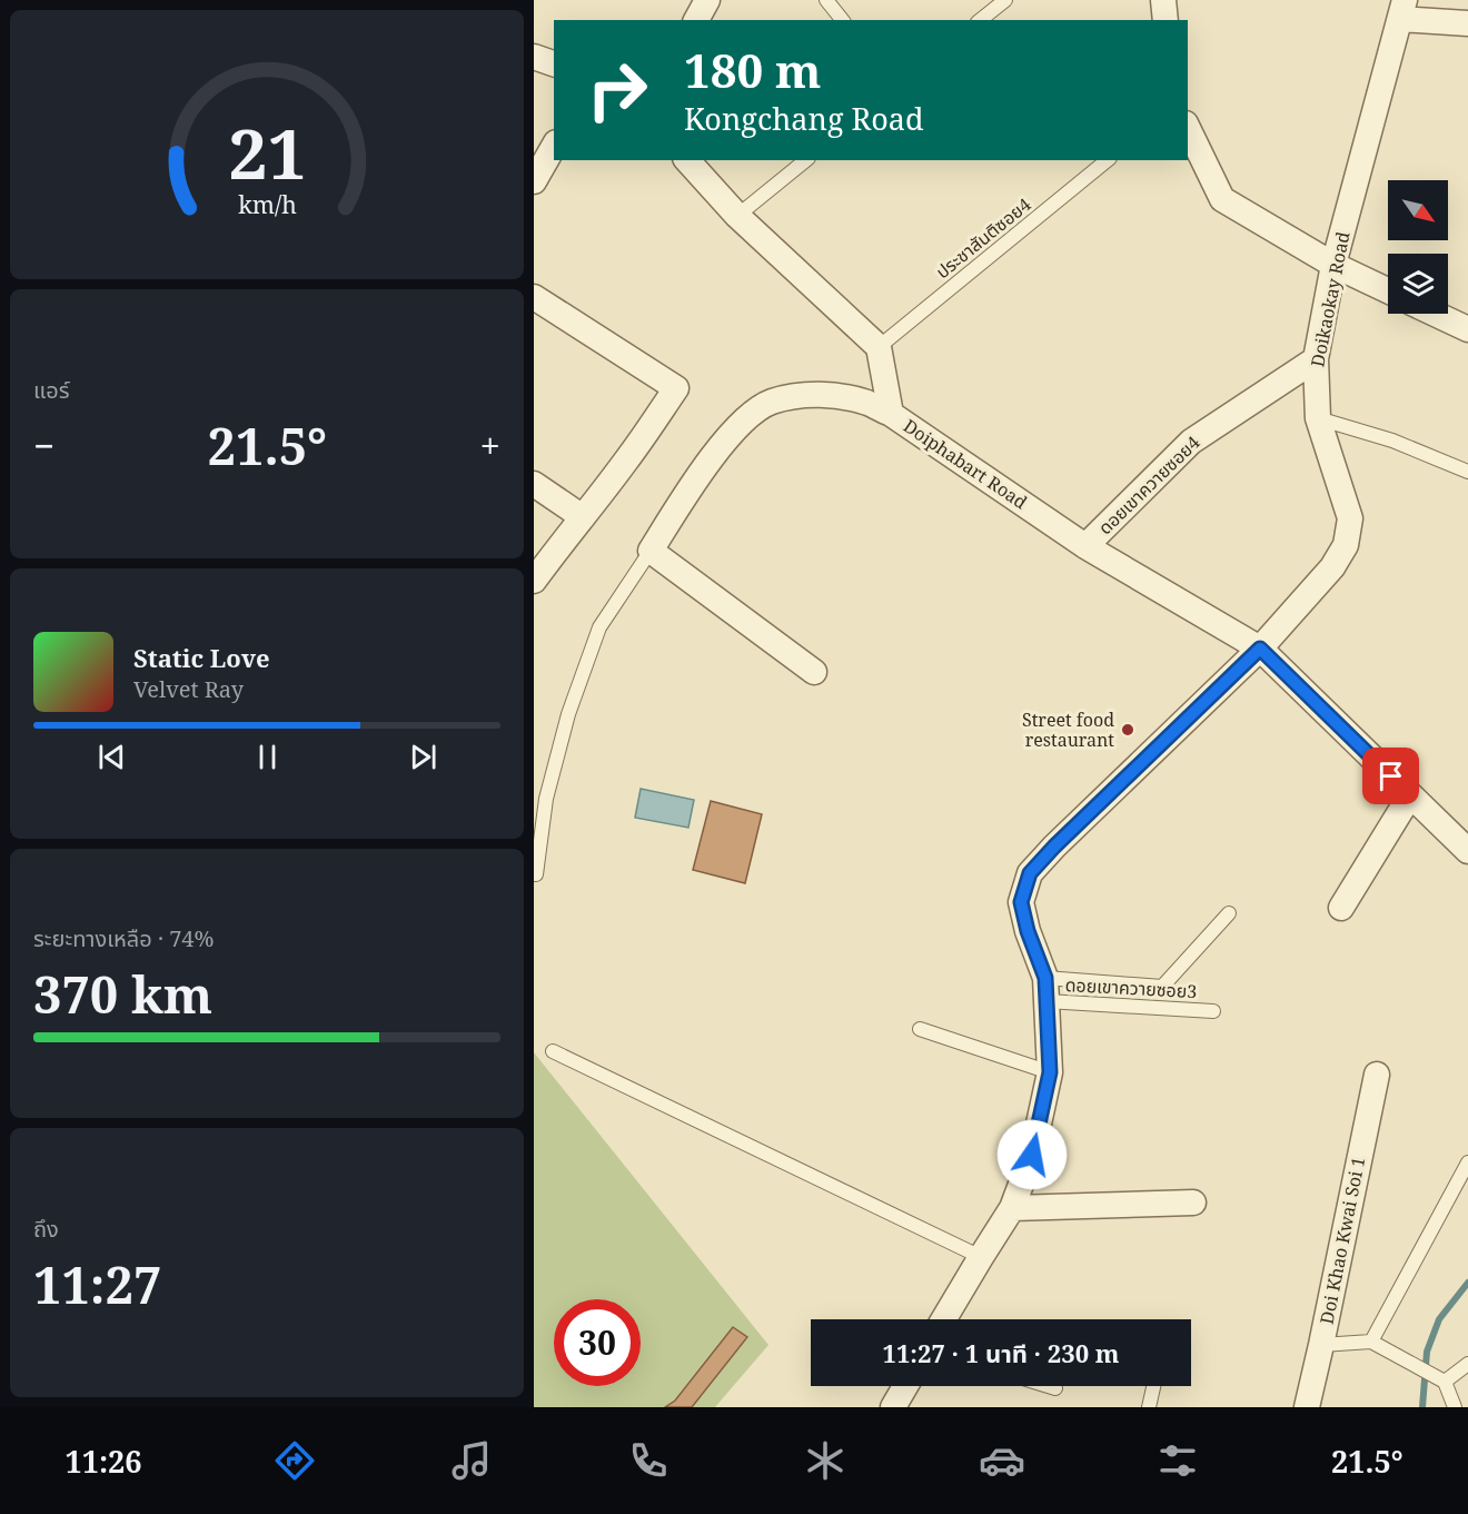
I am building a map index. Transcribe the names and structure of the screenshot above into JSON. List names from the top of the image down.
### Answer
{
  "streets": {
    "street": [
      "Doikaokay Road",
      "Doiphabart Road",
      "ดอยเขาควายซอย4",
      "Doi Khao Kwai Soi 1"
    ],
    "lane": ["ประชาสันติซอย4", "ดอยเขาควายซอย3"]
  },
  "crossings": [
    ["ประชาสันติซอย4", "Doiphabart Road"],
    ["Doikaokay Road", "Doiphabart Road"],
    ["Doikaokay Road", "ดอยเขาควายซอย4"],
    ["Doikaokay Road", "ดอยเขาควายซอย3"],
    ["Doiphabart Road", "ดอยเขาควายซอย4"]
  ],
  "places": ["Street food restaurant"],
  "north": "bottom right",
  "page": {
    "turn": ["180 m", "Kongchang Road"],
    "tile": [
      "แอร์",
      ["ระยะทางเหลือ · 74%", "370 km"],
      ["ถึง", "11:27"]
    ],
    "heat": ["−", "21.5°", "+"],
    "song": ["Static Love", "Velvet Ray"],
    "limit": "30",
    "trip": "11:27 · 1 นาที · 230 m",
    "tabs": ["11:26", "21.5°"],
    "gauge": ["21", "km/h"]
  }
}
